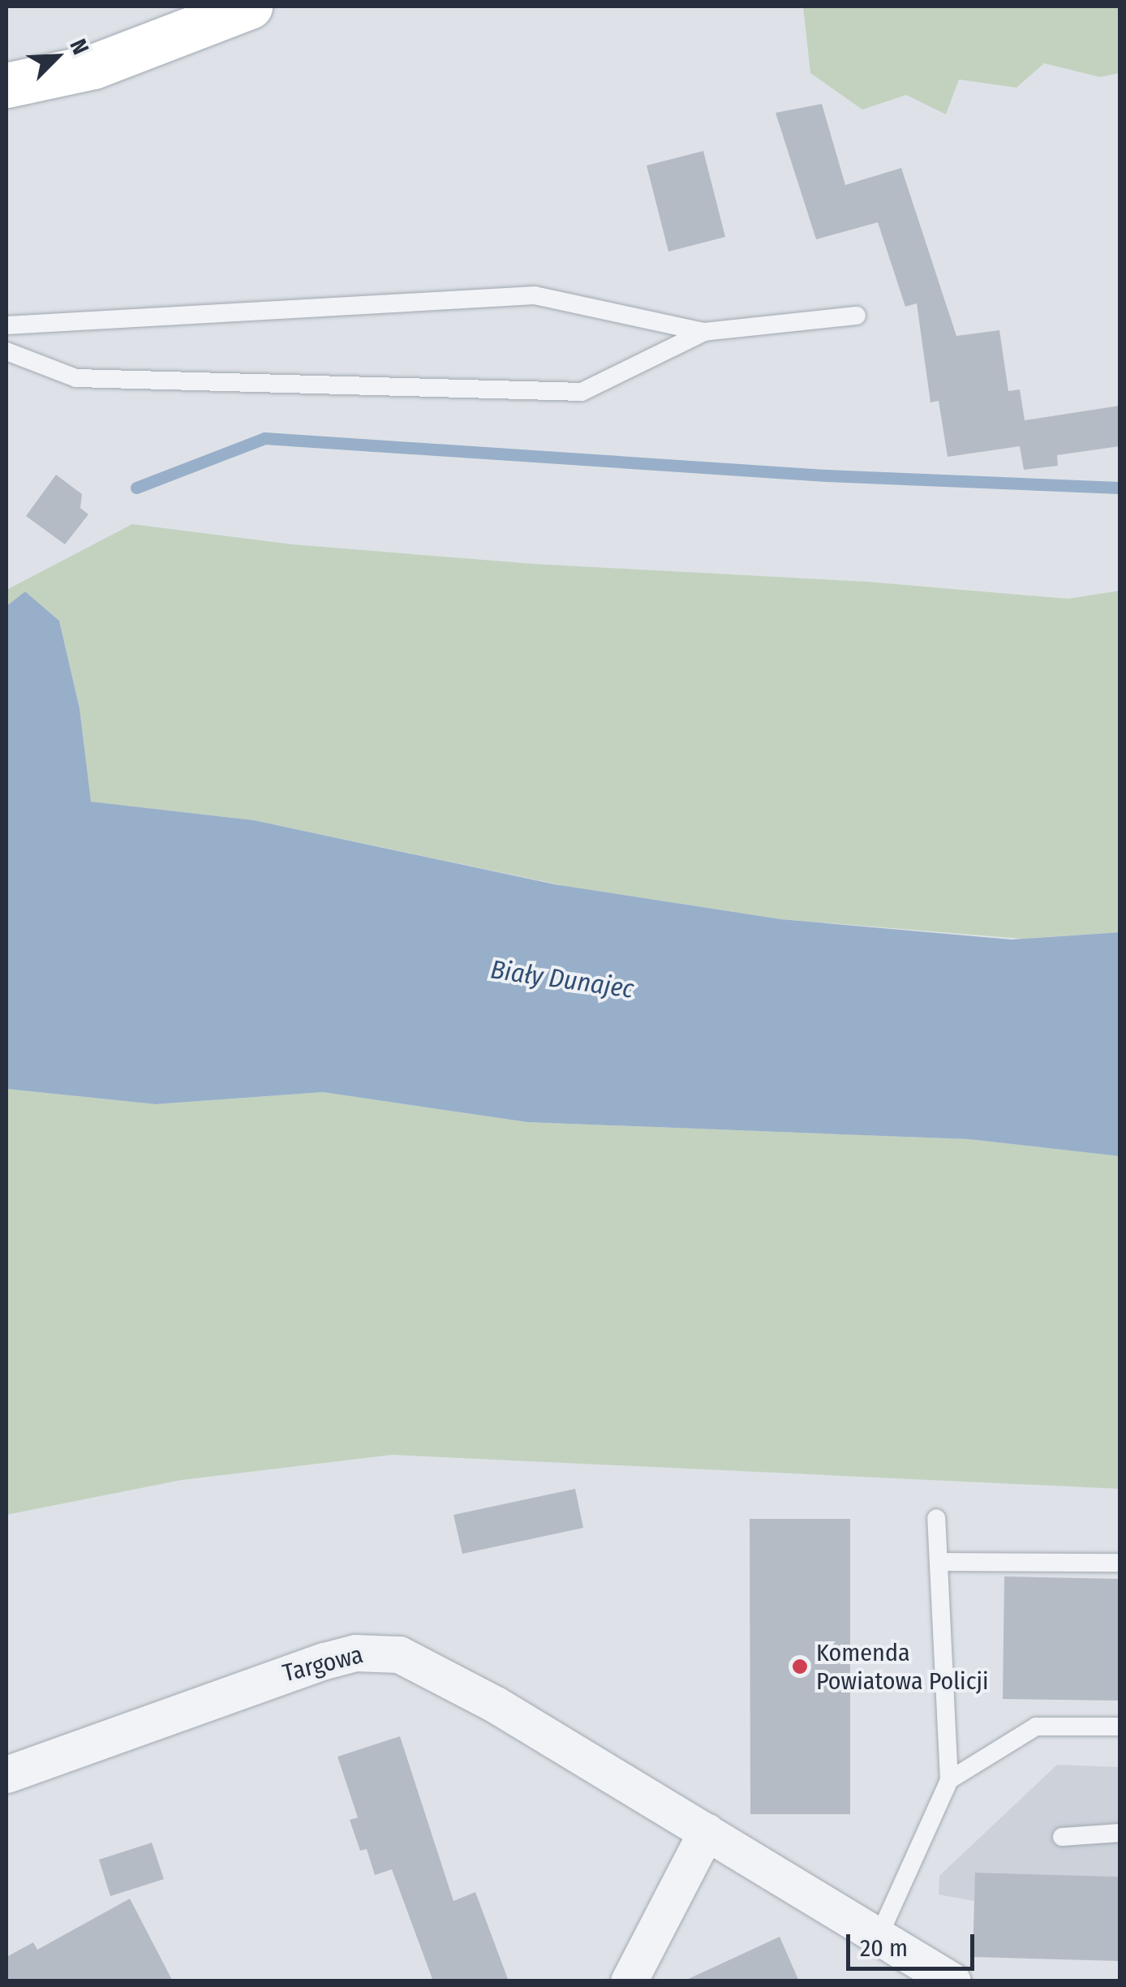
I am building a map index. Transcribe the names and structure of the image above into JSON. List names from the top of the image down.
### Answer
{
  "streets": {
    "street": ["Targowa"]
  },
  "water": ["Biały Dunajec"],
  "places": ["Komenda Powiatowa Policji"],
  "scale_bar": "20 m",
  "north": "top right"
}
